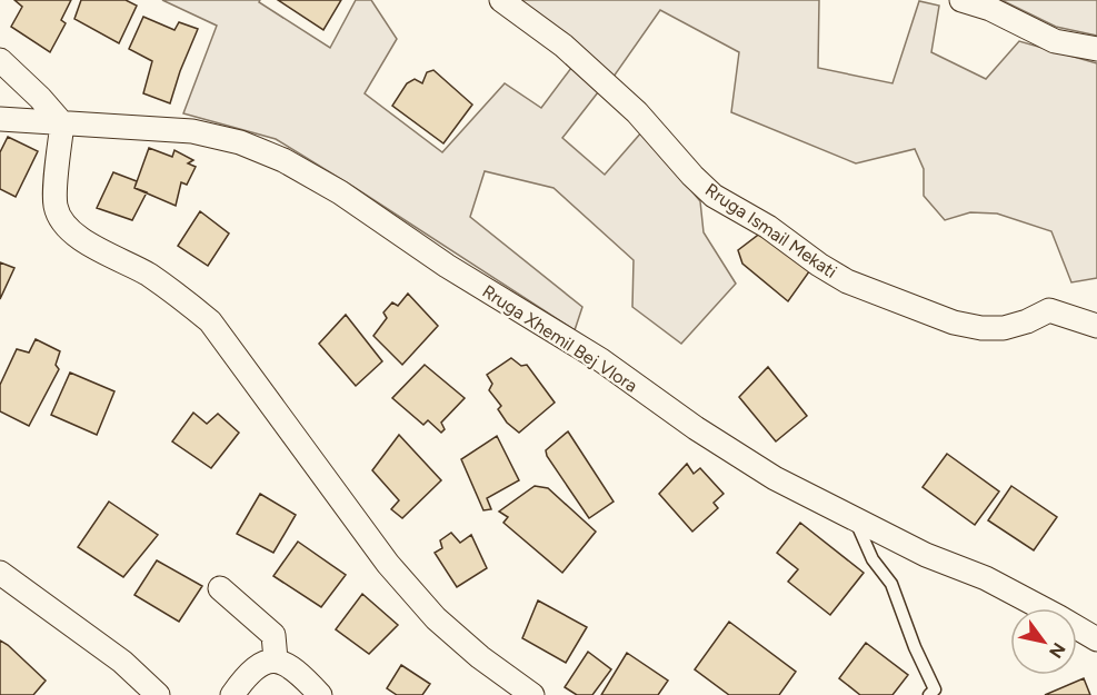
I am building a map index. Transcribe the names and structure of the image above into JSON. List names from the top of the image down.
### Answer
{
  "streets": {
    "street": ["Rruga Ismail Mekati", "Rruga Xhemil Bej Vlora"]
  },
  "north": "bottom right"
}
